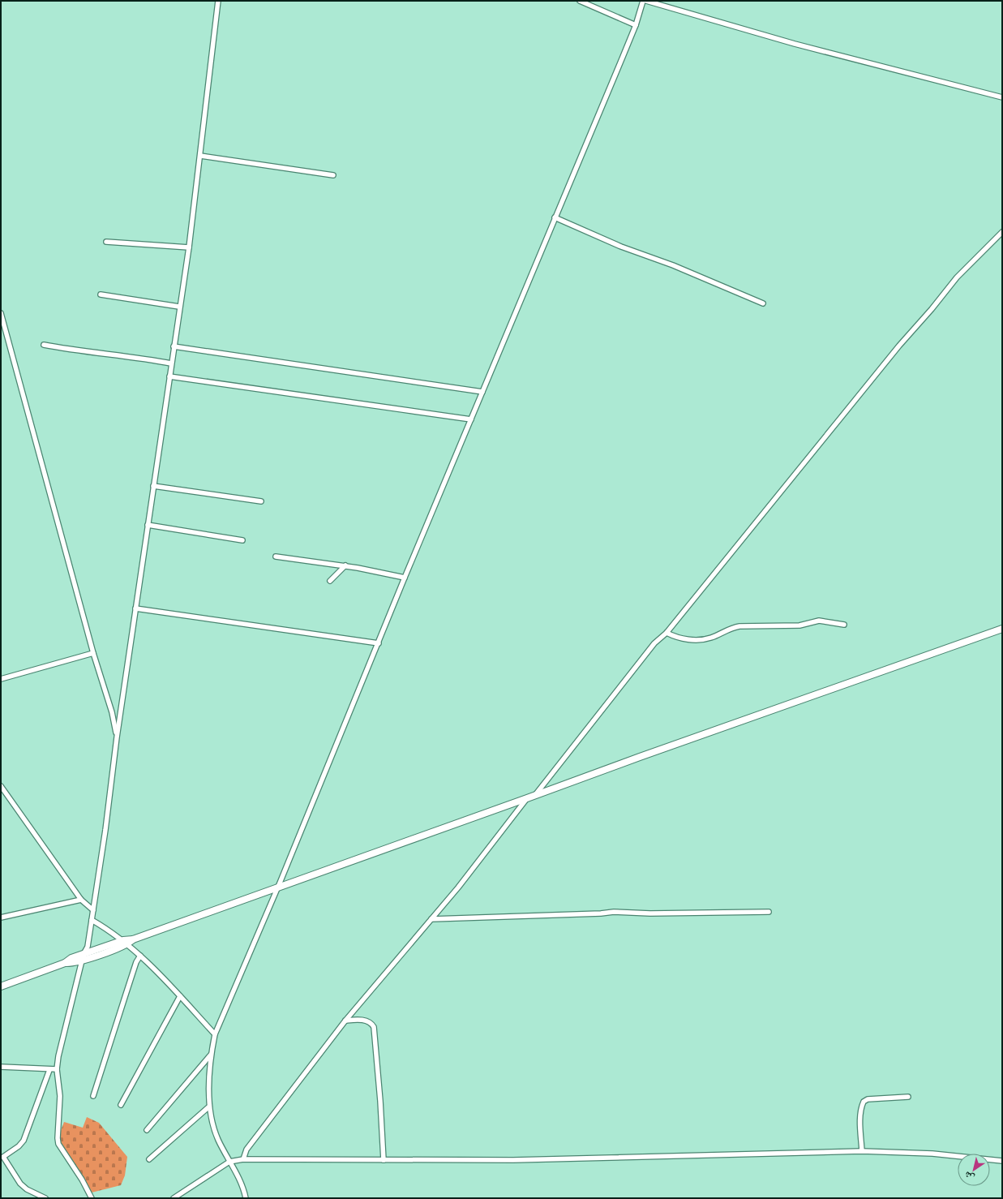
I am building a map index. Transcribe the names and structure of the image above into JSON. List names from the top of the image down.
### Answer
{
  "north": "bottom left"
}
